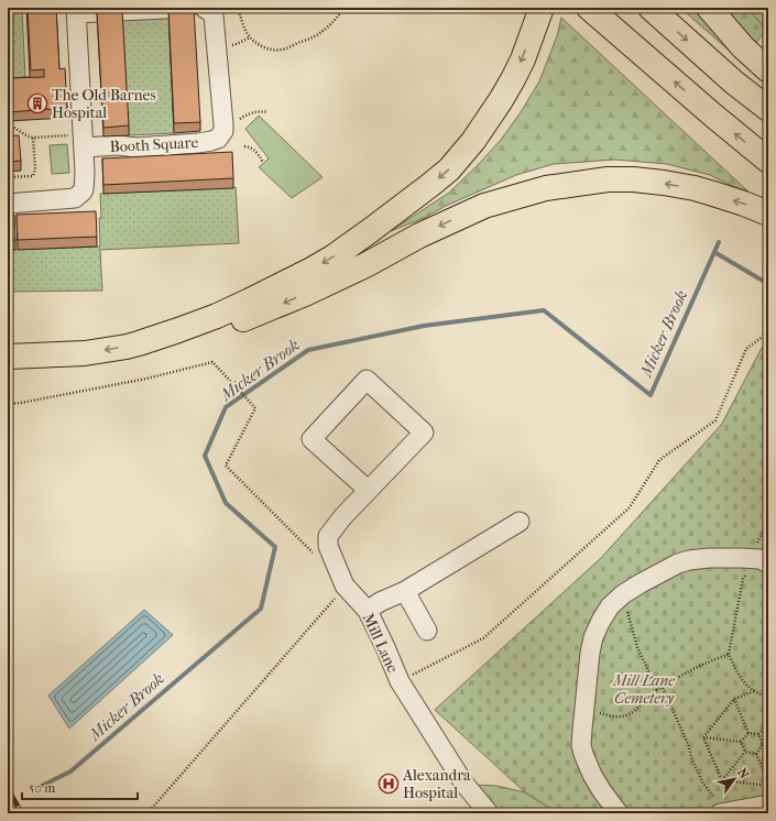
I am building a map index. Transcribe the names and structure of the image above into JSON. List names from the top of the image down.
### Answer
{
  "streets": {
    "street": ["Booth Square", "Mill Lane"]
  },
  "water": ["Micker Brook"],
  "parks": ["Mill Lane Cemetery"],
  "places": {
    "building": ["The Old Barnes Hospital"],
    "hospital": ["Alexandra Hospital"]
  },
  "scale_bar": "50 m",
  "north": "top right"
}
